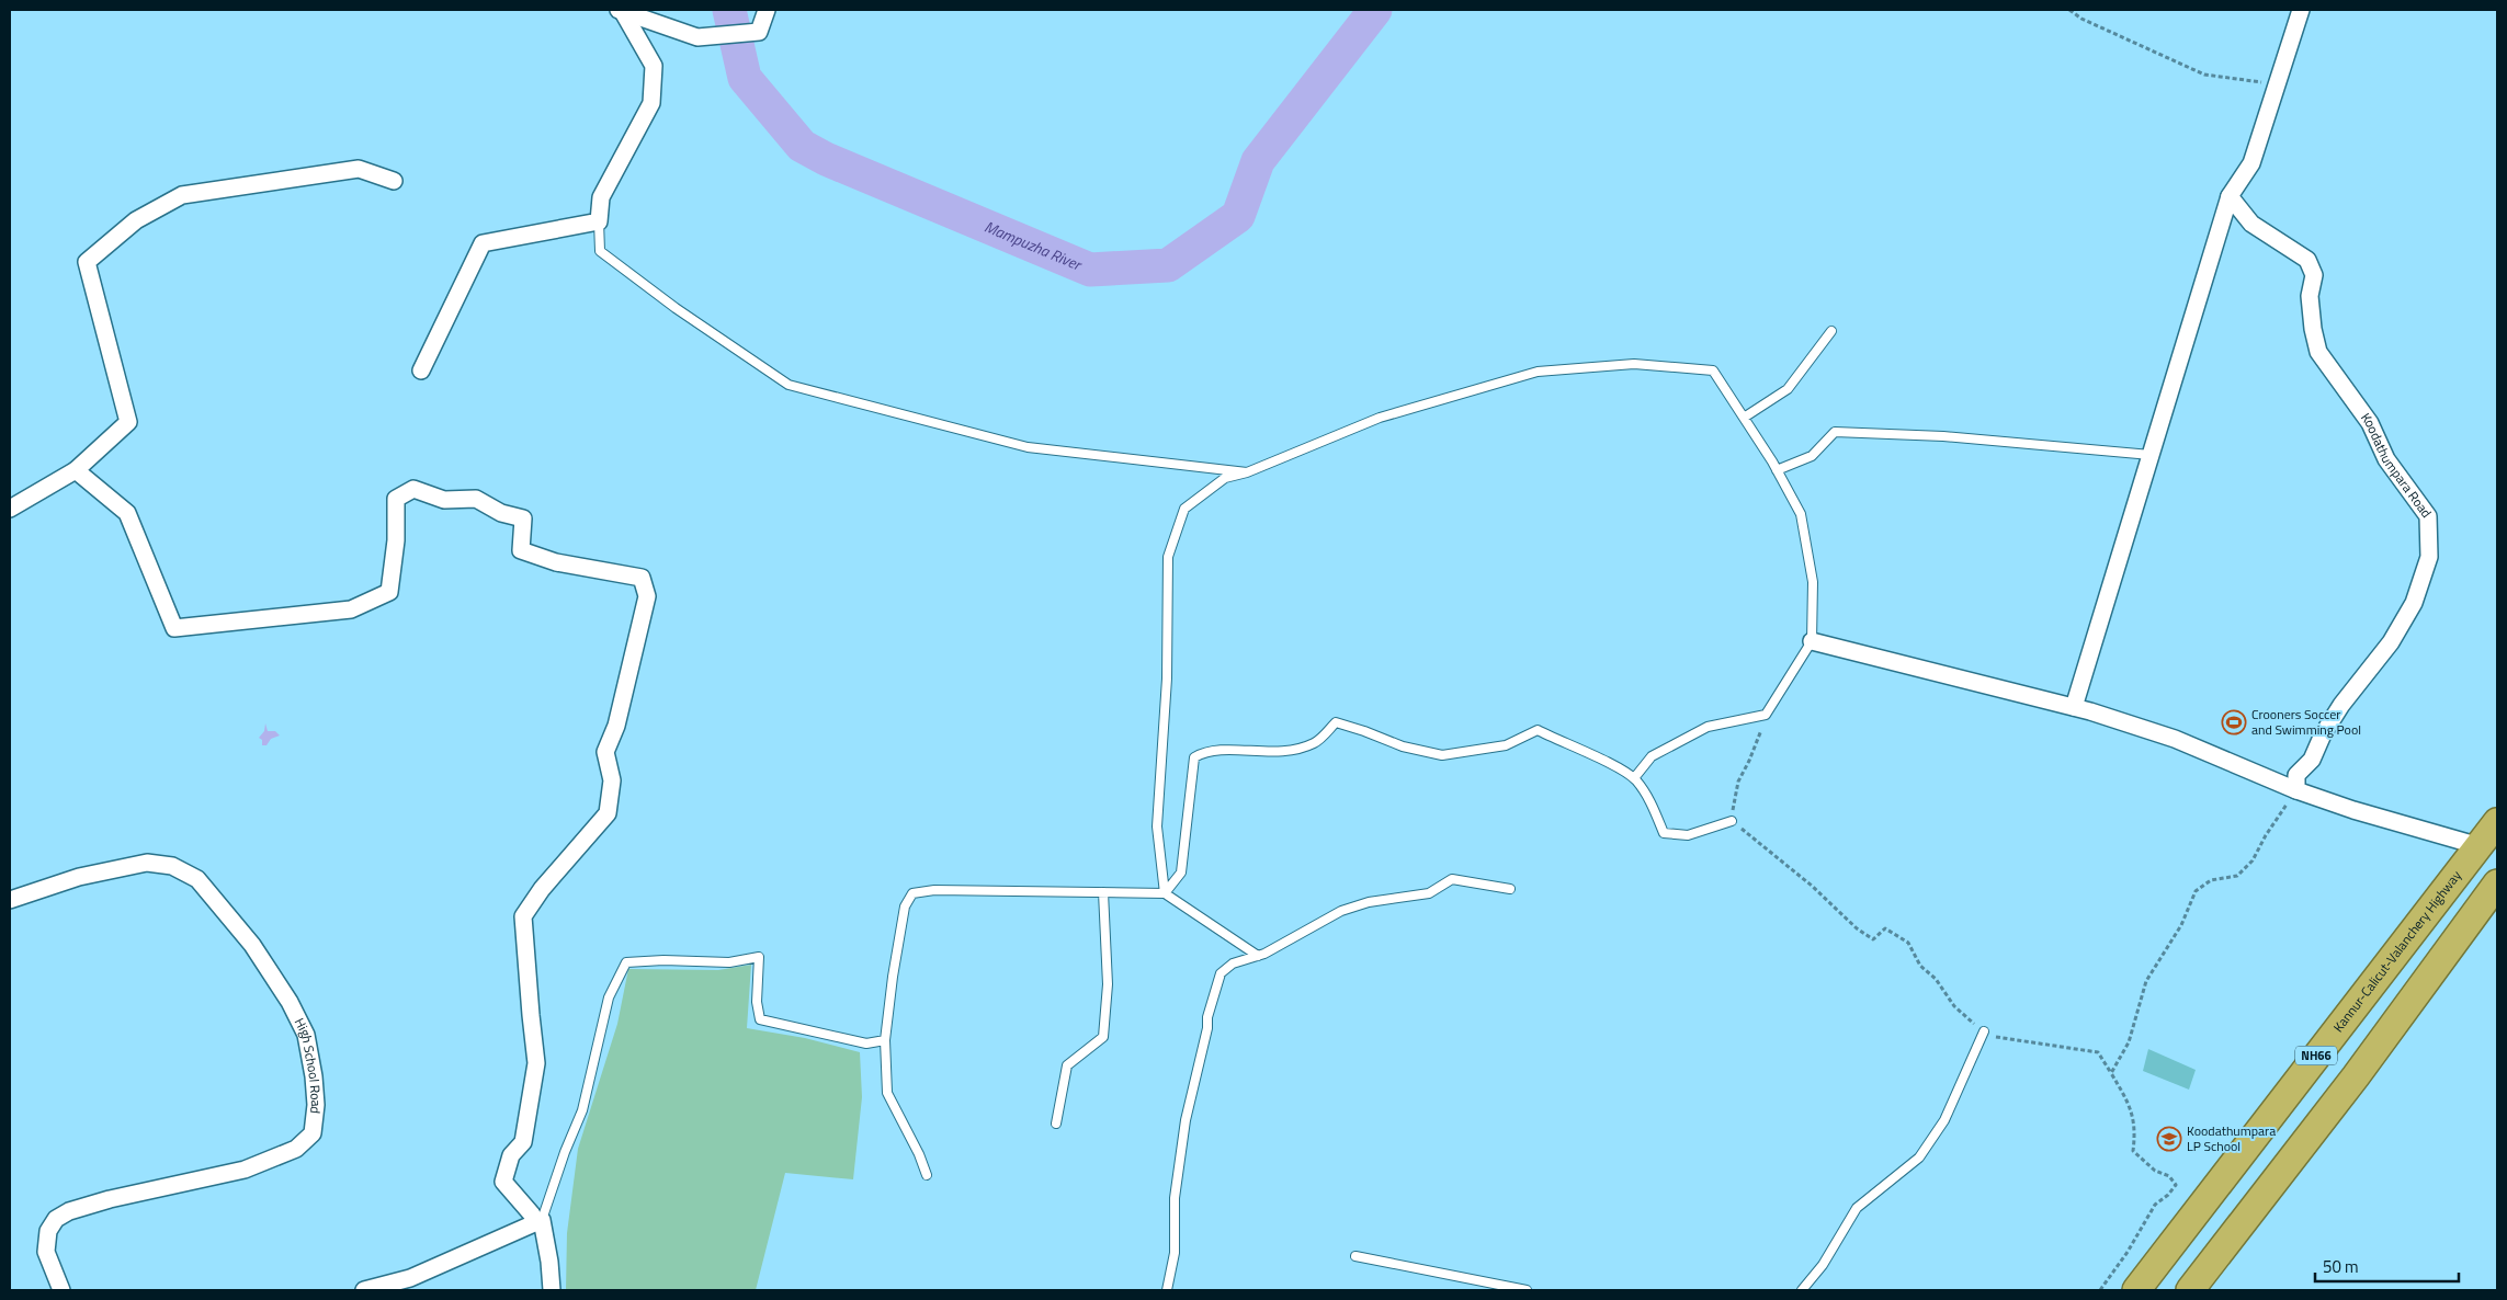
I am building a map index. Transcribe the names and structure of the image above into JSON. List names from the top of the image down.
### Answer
{
  "streets": {
    "highway": ["Kannur-Calicut-Valanchery Highway", "NH66"],
    "street": ["Koodathumpara Road", "High School Road"]
  },
  "water": ["Mampuzha River"],
  "places": {
    "sports": ["Crooners Soccer and Swimming Pool"],
    "school or university": ["Koodathumpara LP School"]
  },
  "scale_bar": "50 m"
}
